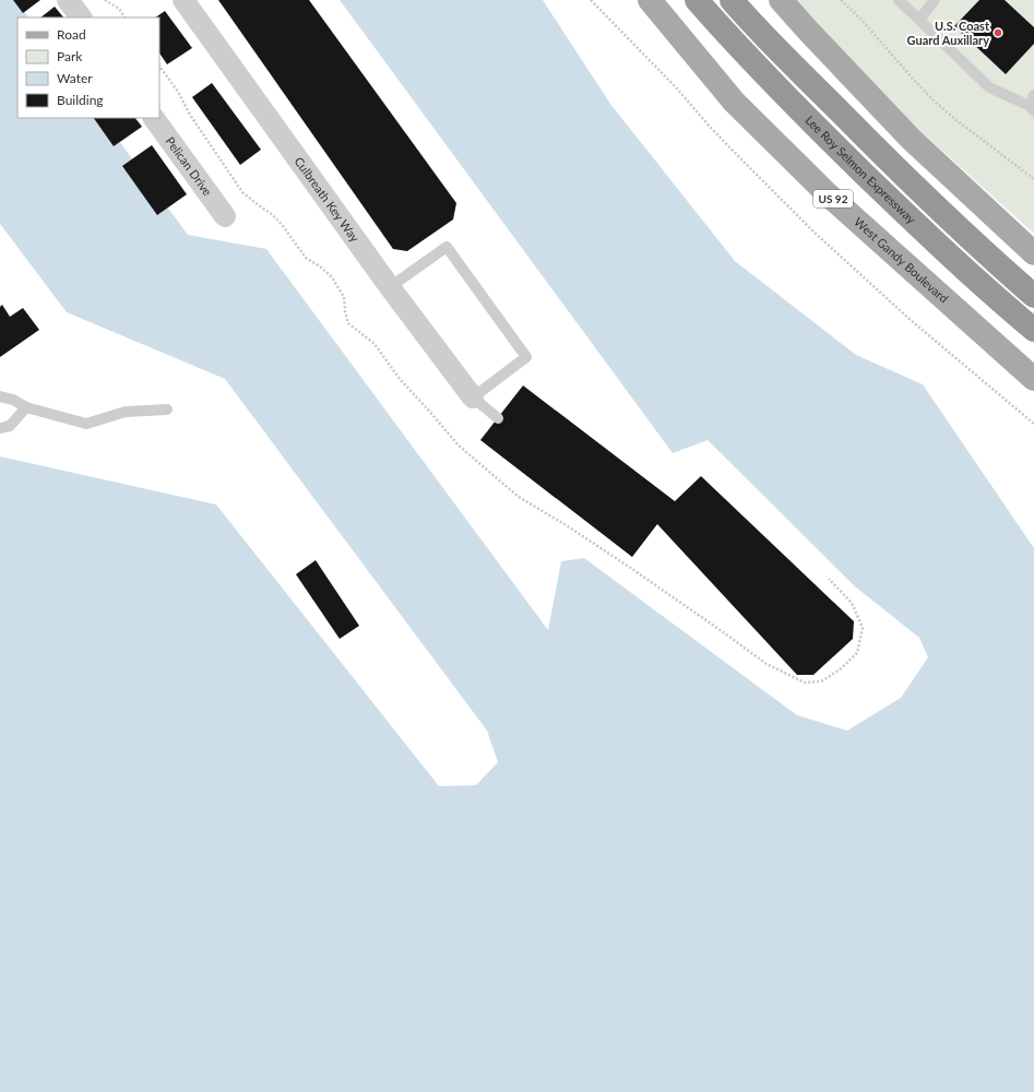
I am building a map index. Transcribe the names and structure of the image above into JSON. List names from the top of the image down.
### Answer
{
  "streets": {
    "highway": ["Lee Roy Selmon Expressway"],
    "main road": ["US 92", "West Gandy Boulevard"],
    "street": ["Pelican Drive", "Culbreath Key Way"]
  },
  "places": ["U.S. Coast Guard Auxillary"],
  "legend": [
    "Road",
    "Park",
    "Water",
    "Building"
  ]
}
